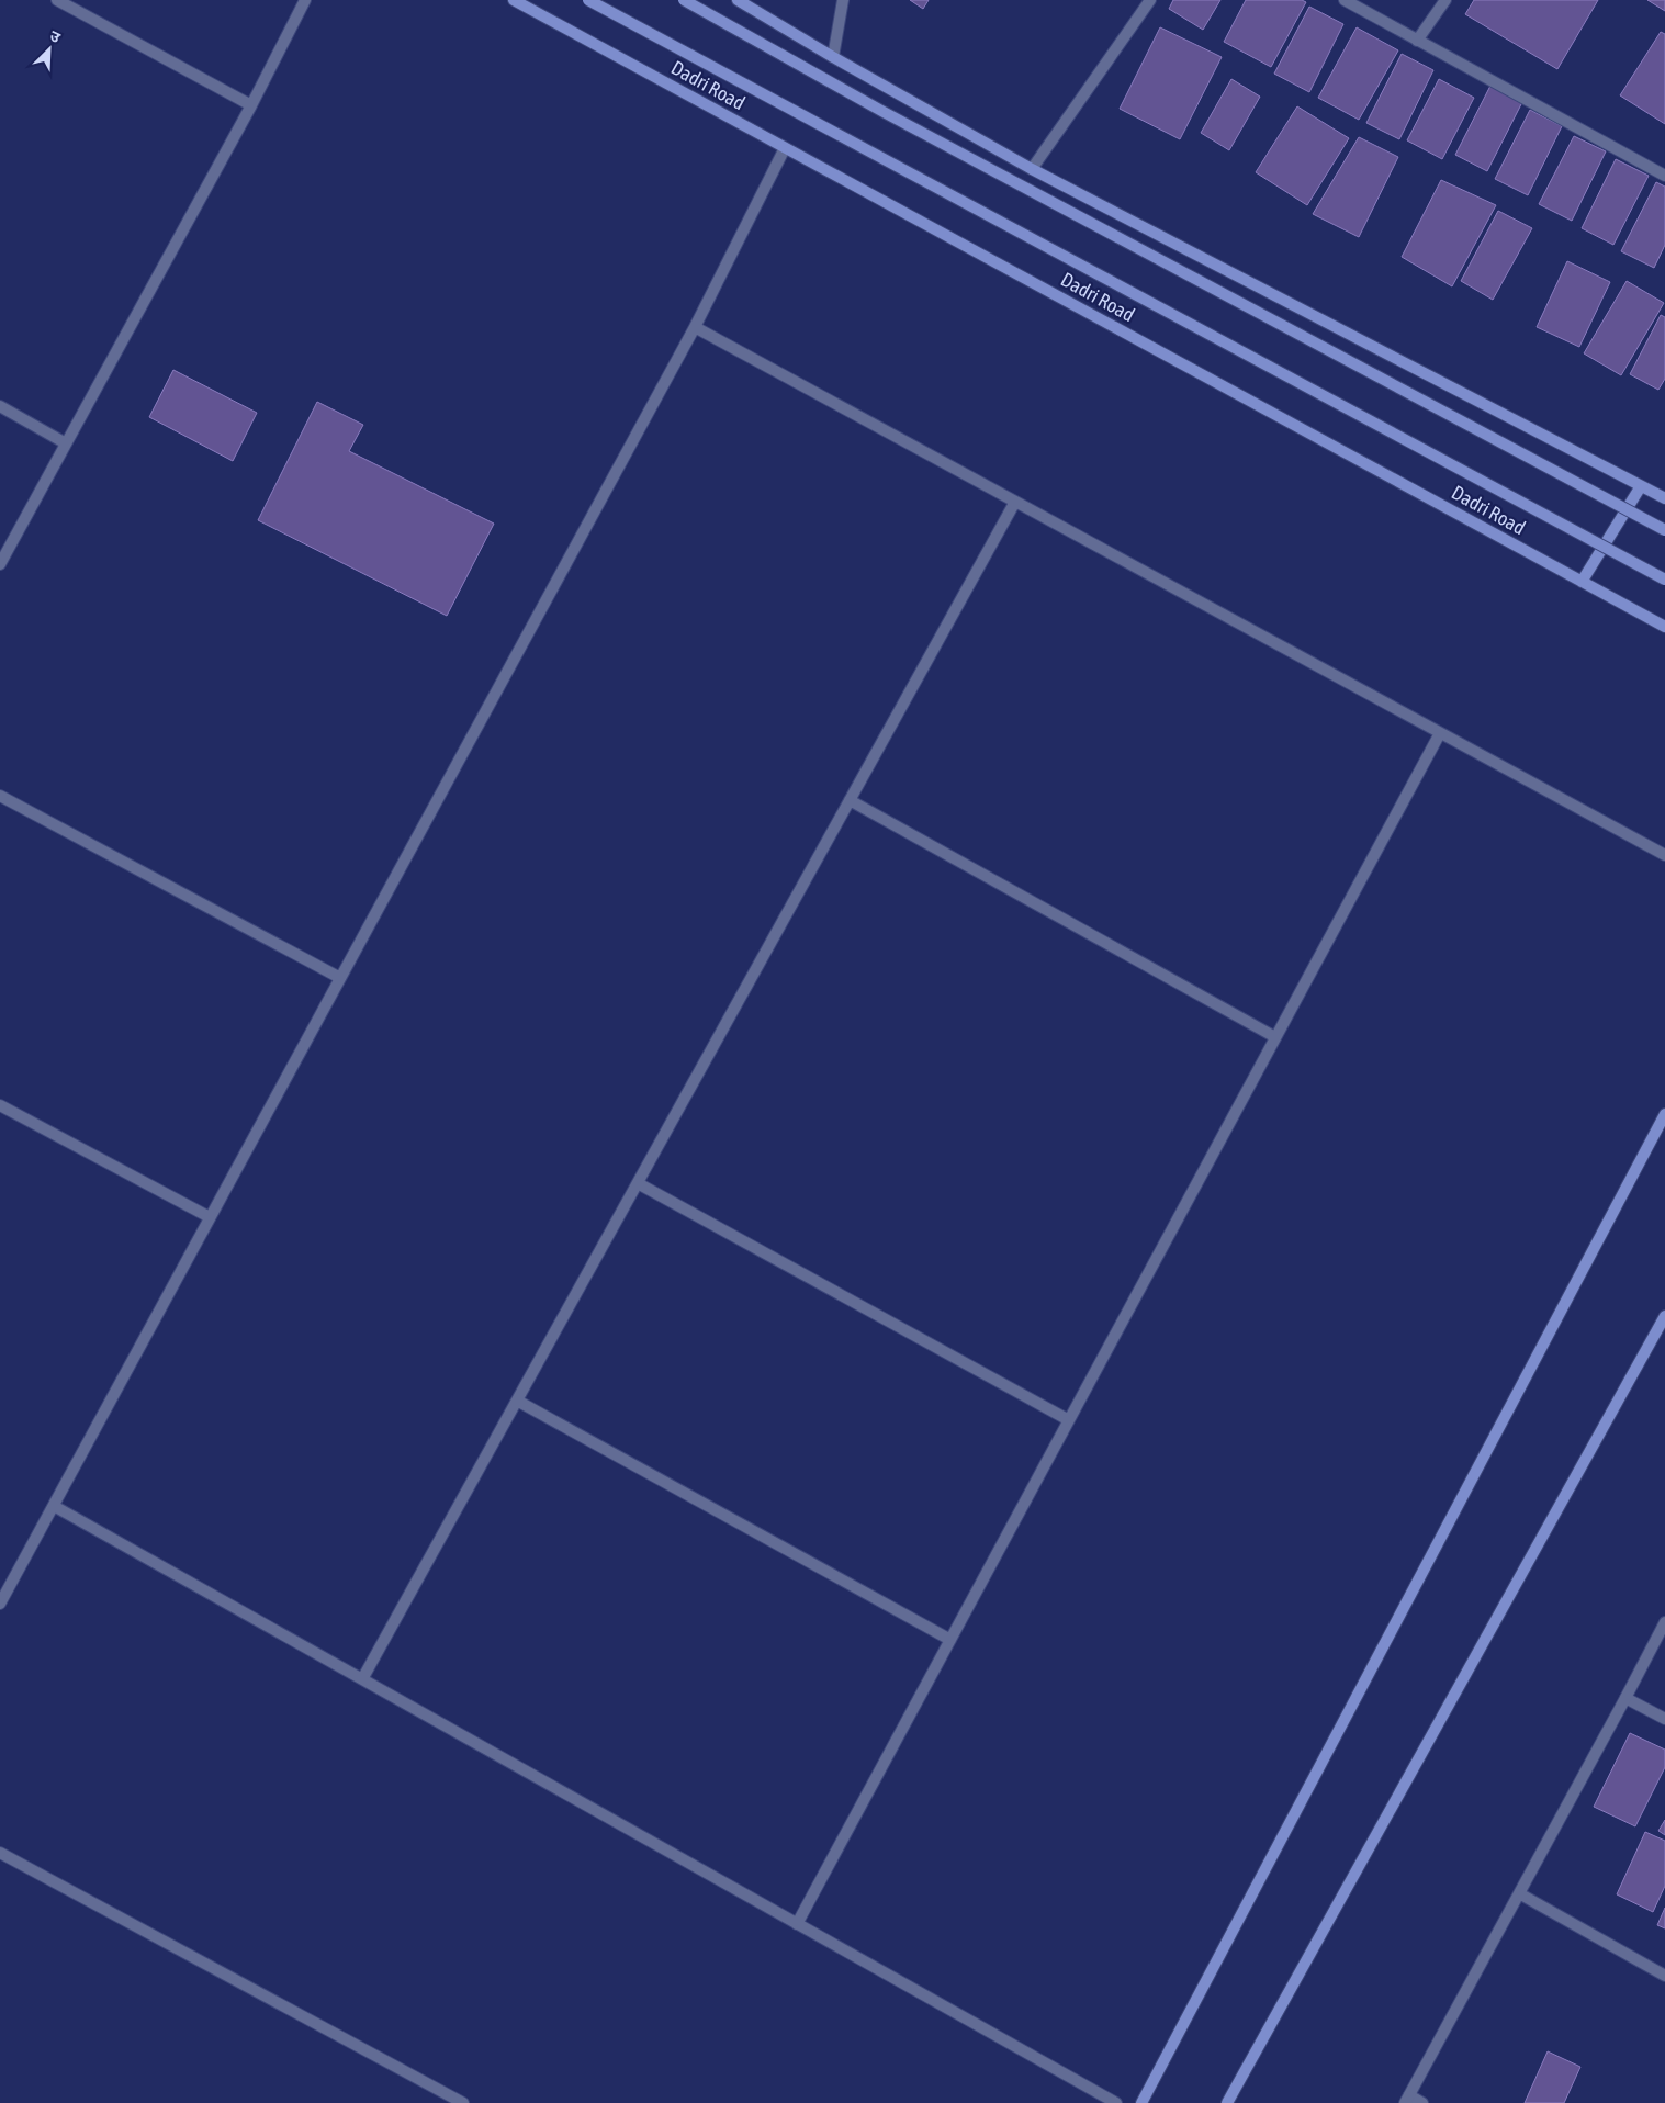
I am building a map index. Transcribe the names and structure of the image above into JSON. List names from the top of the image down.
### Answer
{
  "streets": {
    "street": ["Dadri Road"]
  },
  "north": "top right"
}
